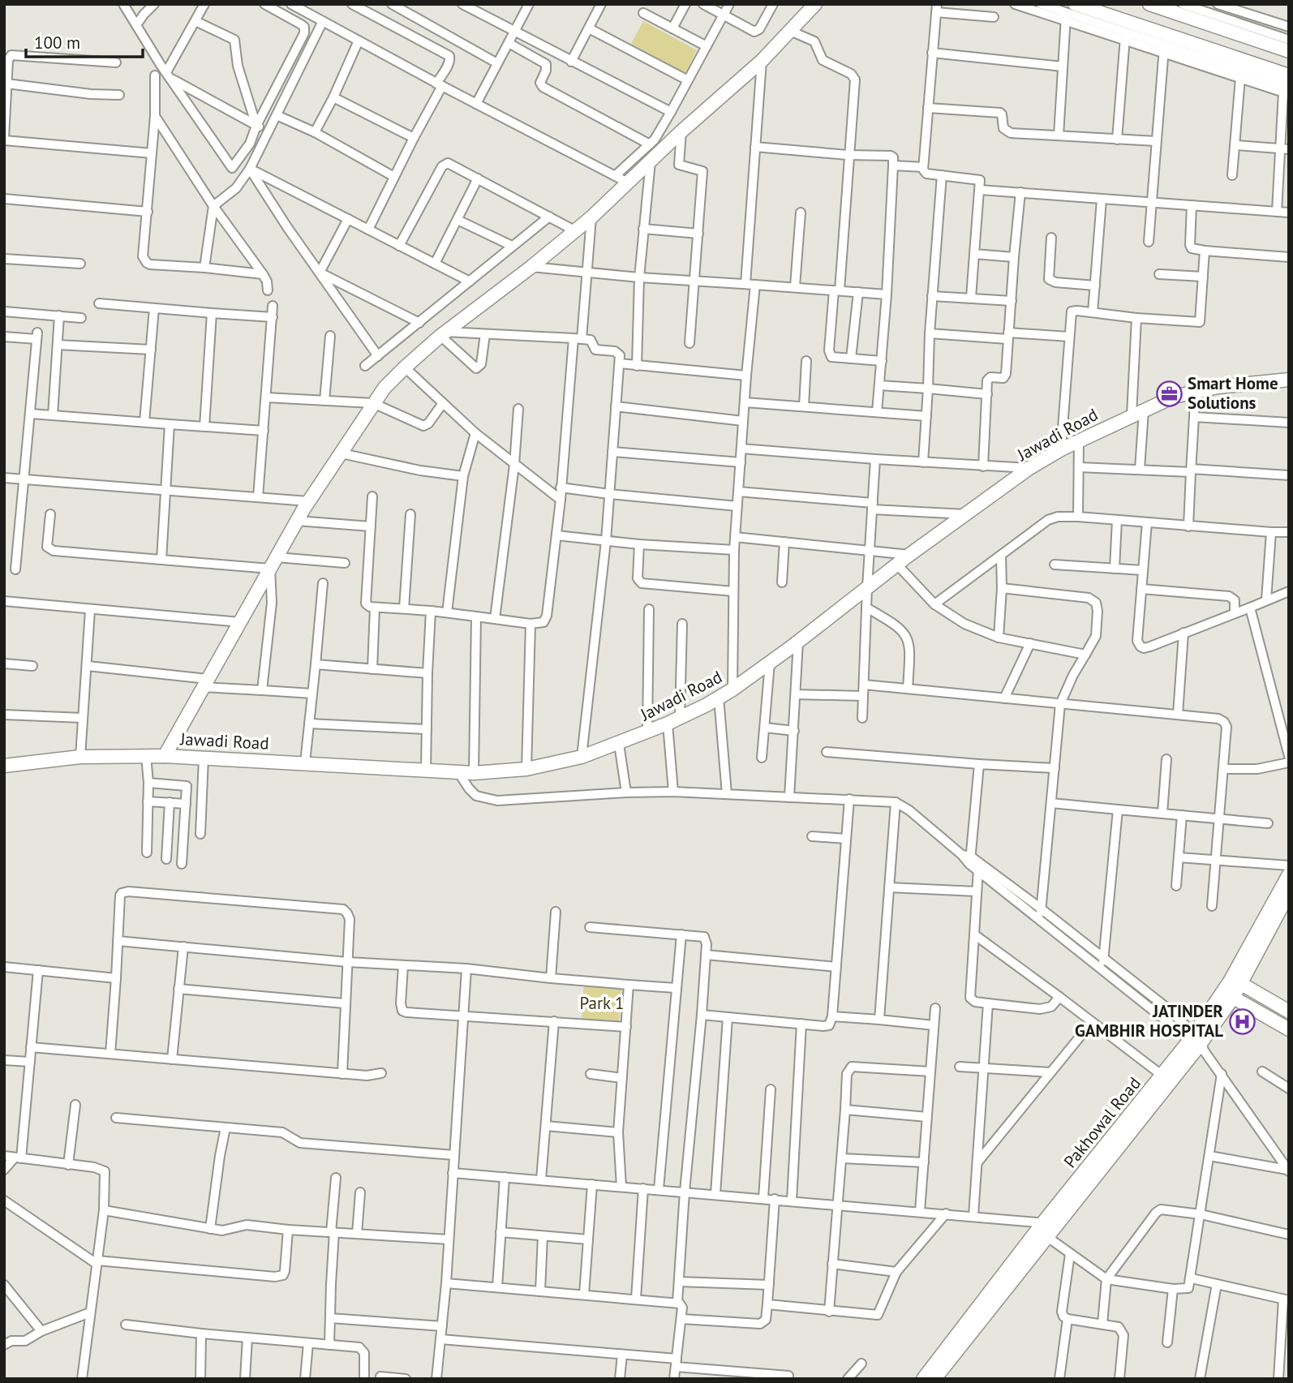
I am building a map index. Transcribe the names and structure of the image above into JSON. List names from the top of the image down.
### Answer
{
  "streets": {
    "street": ["Jawadi Road", "Pakhowal Road"]
  },
  "parks": ["Park 1"],
  "places": {
    "office": ["Smart Home Solutions"],
    "hospital": ["JATINDER GAMBHIR HOSPITAL"]
  },
  "scale_bar": "100 m"
}
